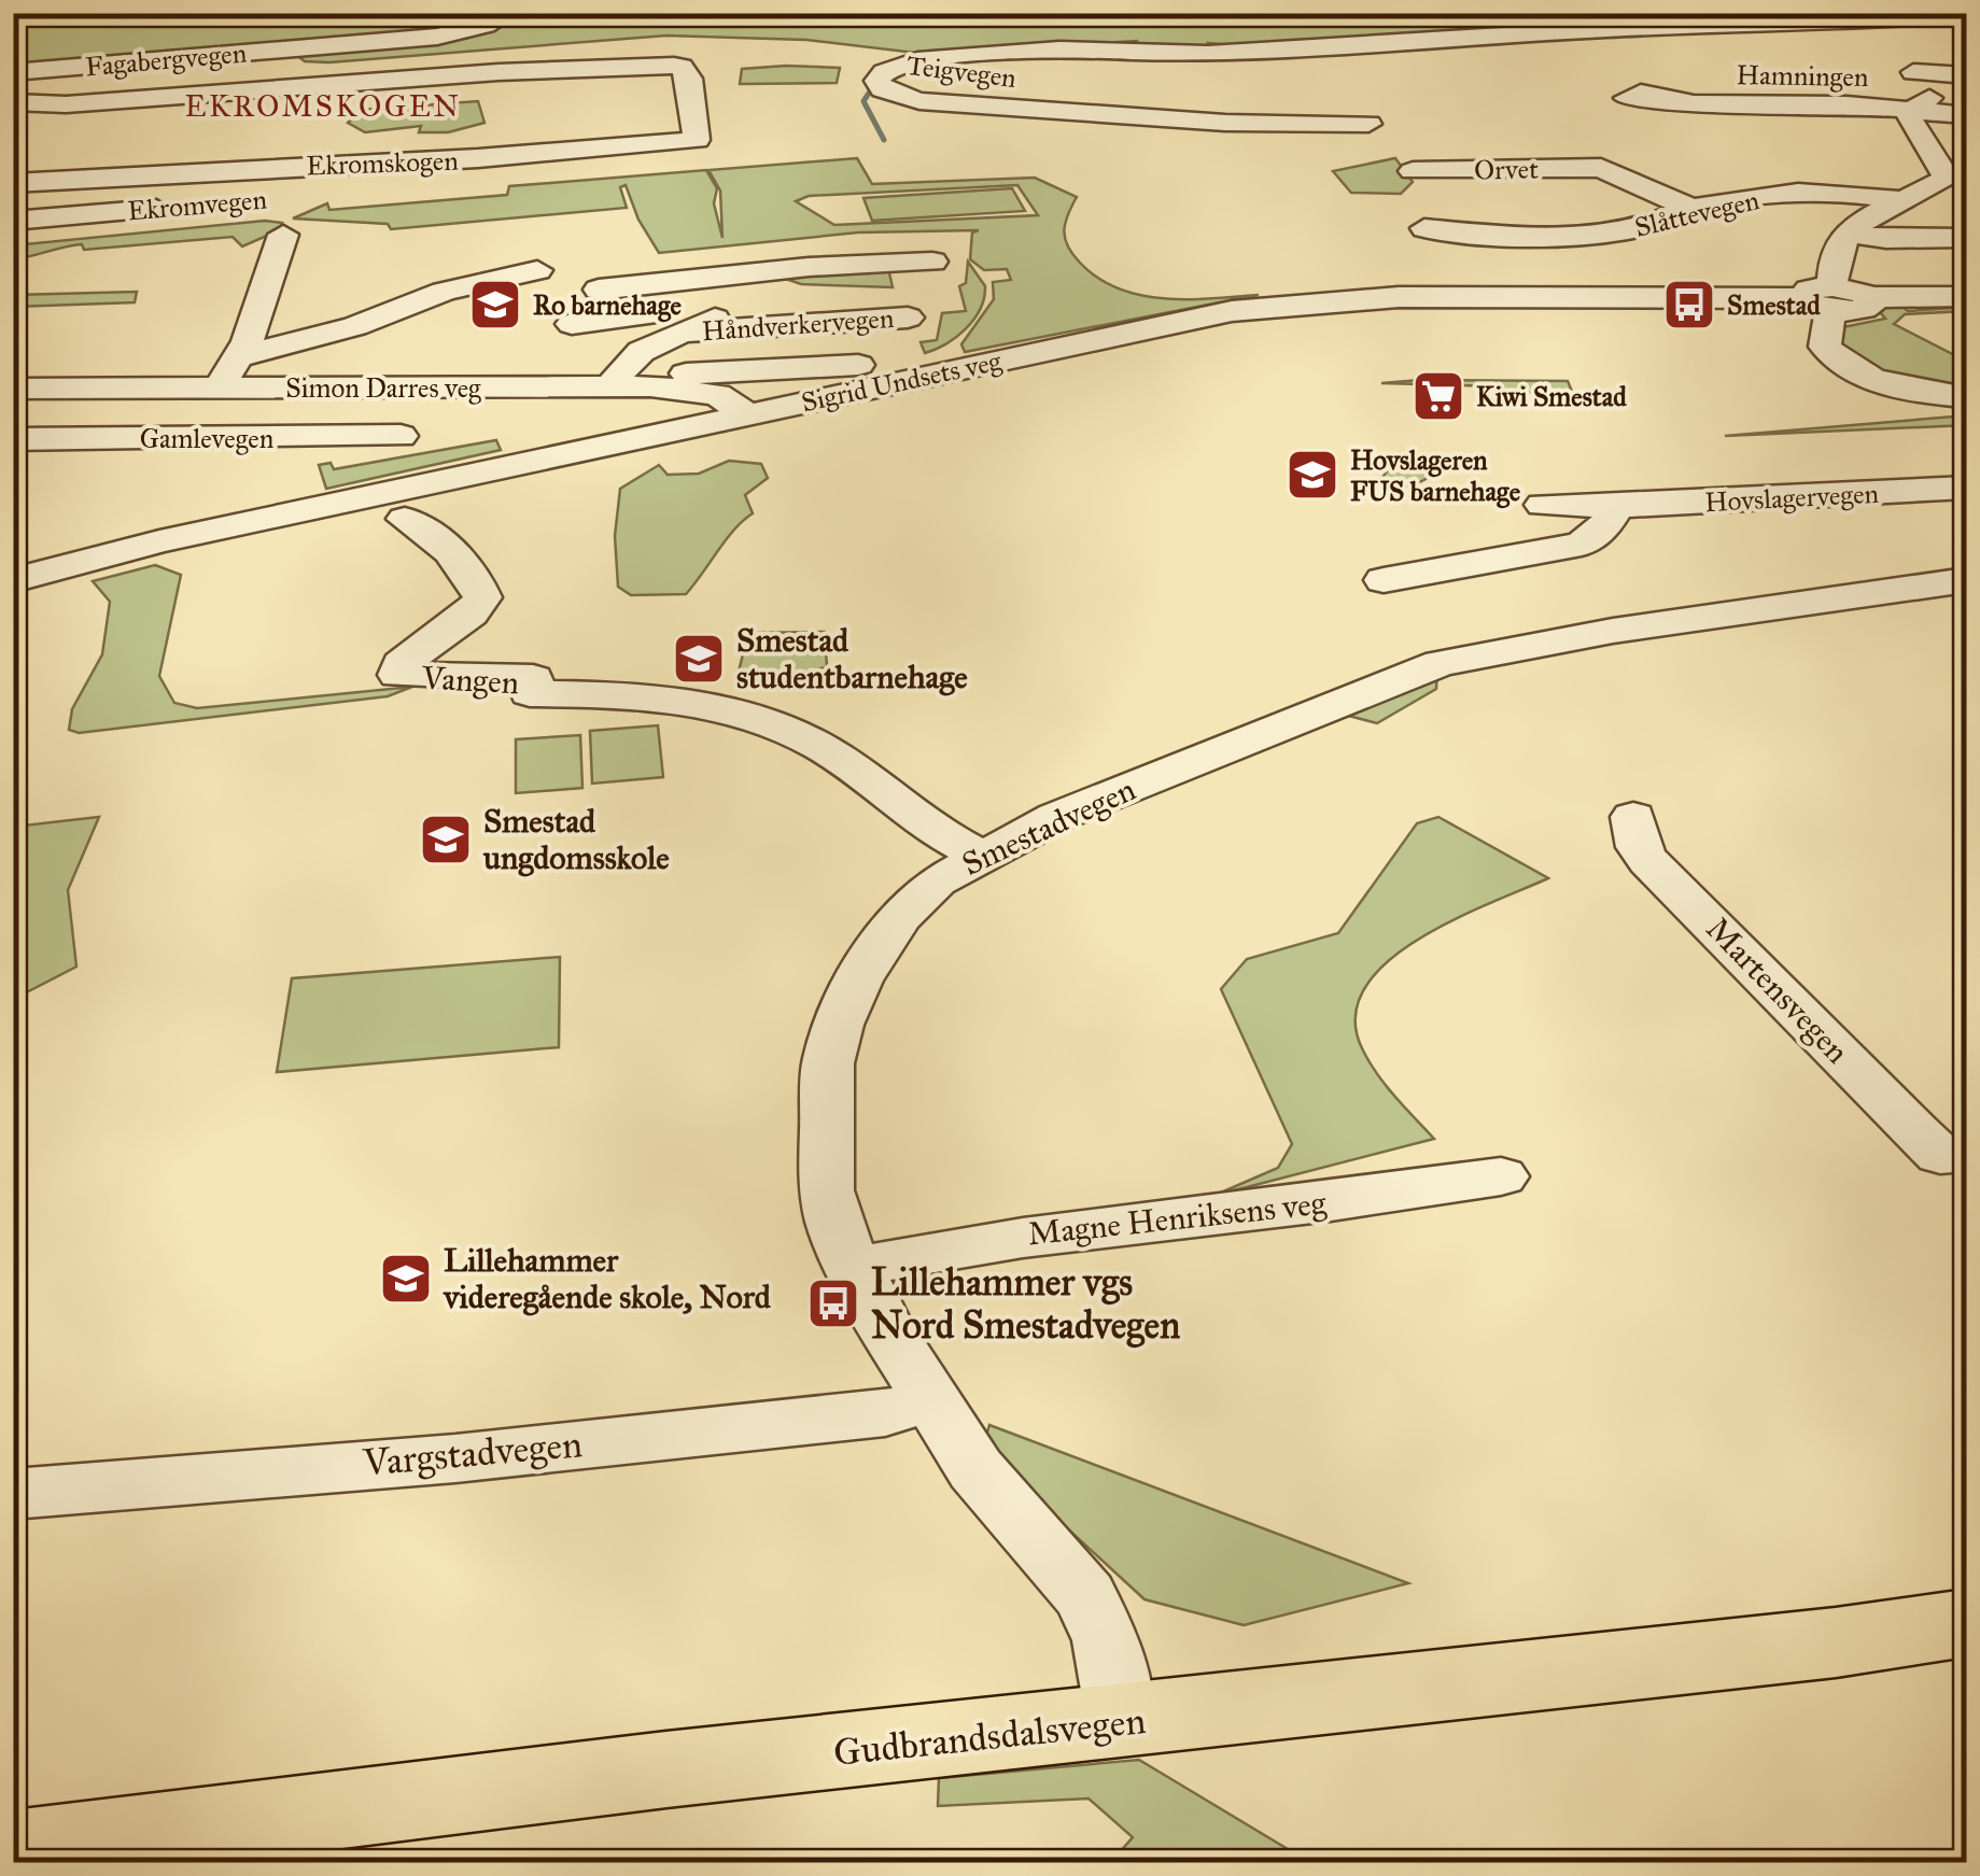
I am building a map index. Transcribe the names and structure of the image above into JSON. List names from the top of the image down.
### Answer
{
  "streets": {
    "main road": ["Gudbrandsdalsvegen"],
    "street": [
      "Fagabergvegen",
      "Teigvegen",
      "Hamningen",
      "Ekromskogen",
      "Orvet",
      "Ekromvegen",
      "Slåttevegen",
      "Håndverkervegen",
      "Sigrid Undsets veg",
      "Simon Darres veg",
      "Gamlevegen",
      "Hovslagervegen",
      "Vangen",
      "Smestadvegen",
      "Martensvegen",
      "Magne Henriksens veg",
      "Vargstadvegen"
    ]
  },
  "crossings": [
    ["Orvet", "Slåttevegen"],
    ["Håndverkervegen", "Simon Darres veg"],
    ["Sigrid Undsets veg", "Simon Darres veg"],
    ["Vangen", "Smestadvegen"],
    ["Smestadvegen", "Magne Henriksens veg"],
    ["Smestadvegen", "Vargstadvegen"],
    ["Smestadvegen", "Gudbrandsdalsvegen"]
  ],
  "districts": ["EKROMSKOGEN"],
  "places": {
    "school or university": [
      "Ro barnehage",
      "Hovslageren FUS barnehage",
      "Smestad studentbarnehage",
      "Smestad ungdomsskole",
      "Lillehammer videregående skole, Nord"
    ],
    "bus stop": ["Smestad", "Lillehammer vgs Nord Smestadvegen"],
    "supermarket": ["Kiwi Smestad"]
  }
}
